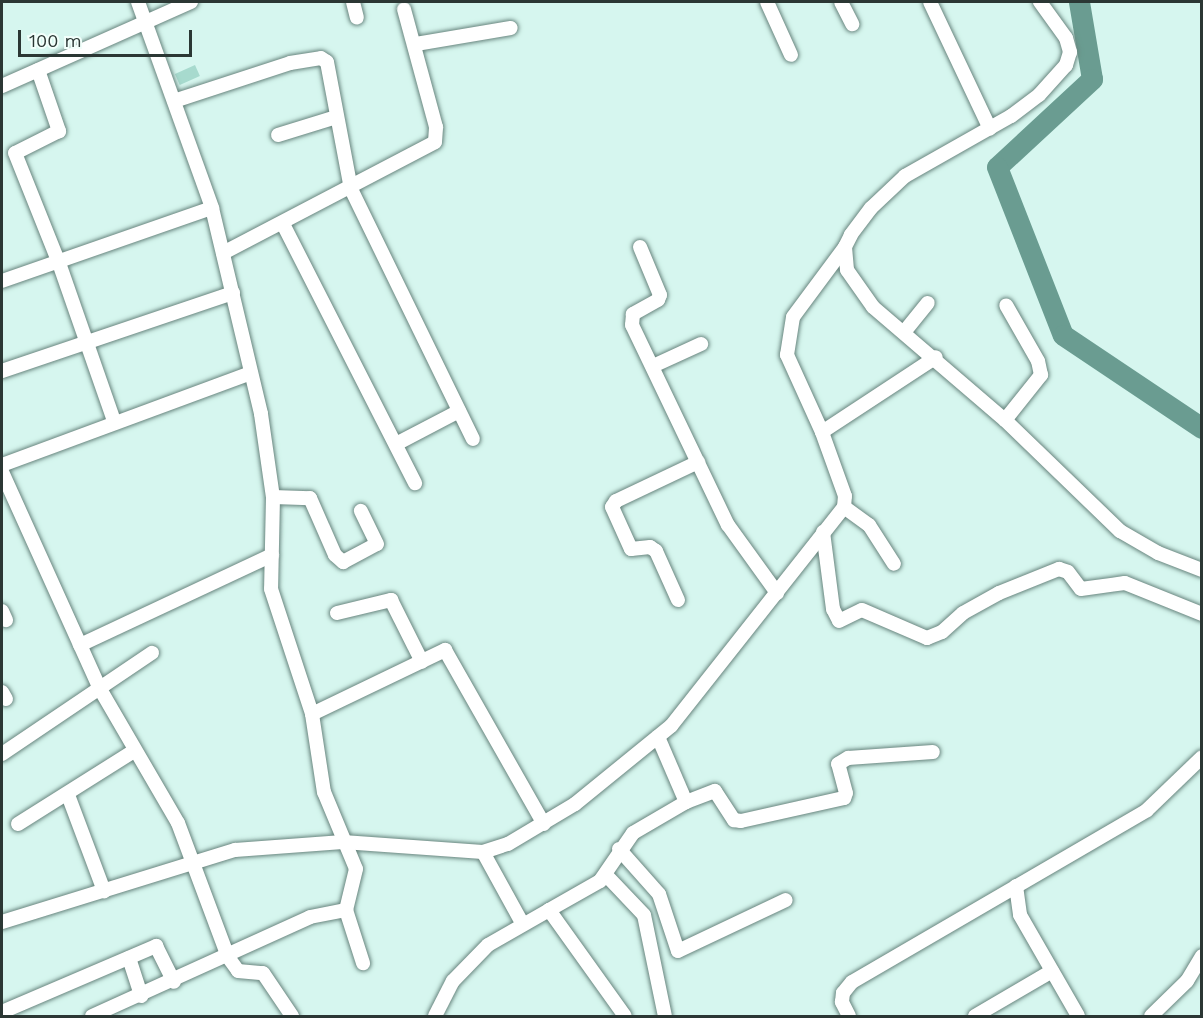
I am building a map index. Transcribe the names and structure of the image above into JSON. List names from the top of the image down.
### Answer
{
  "scale_bar": "100 m"
}
